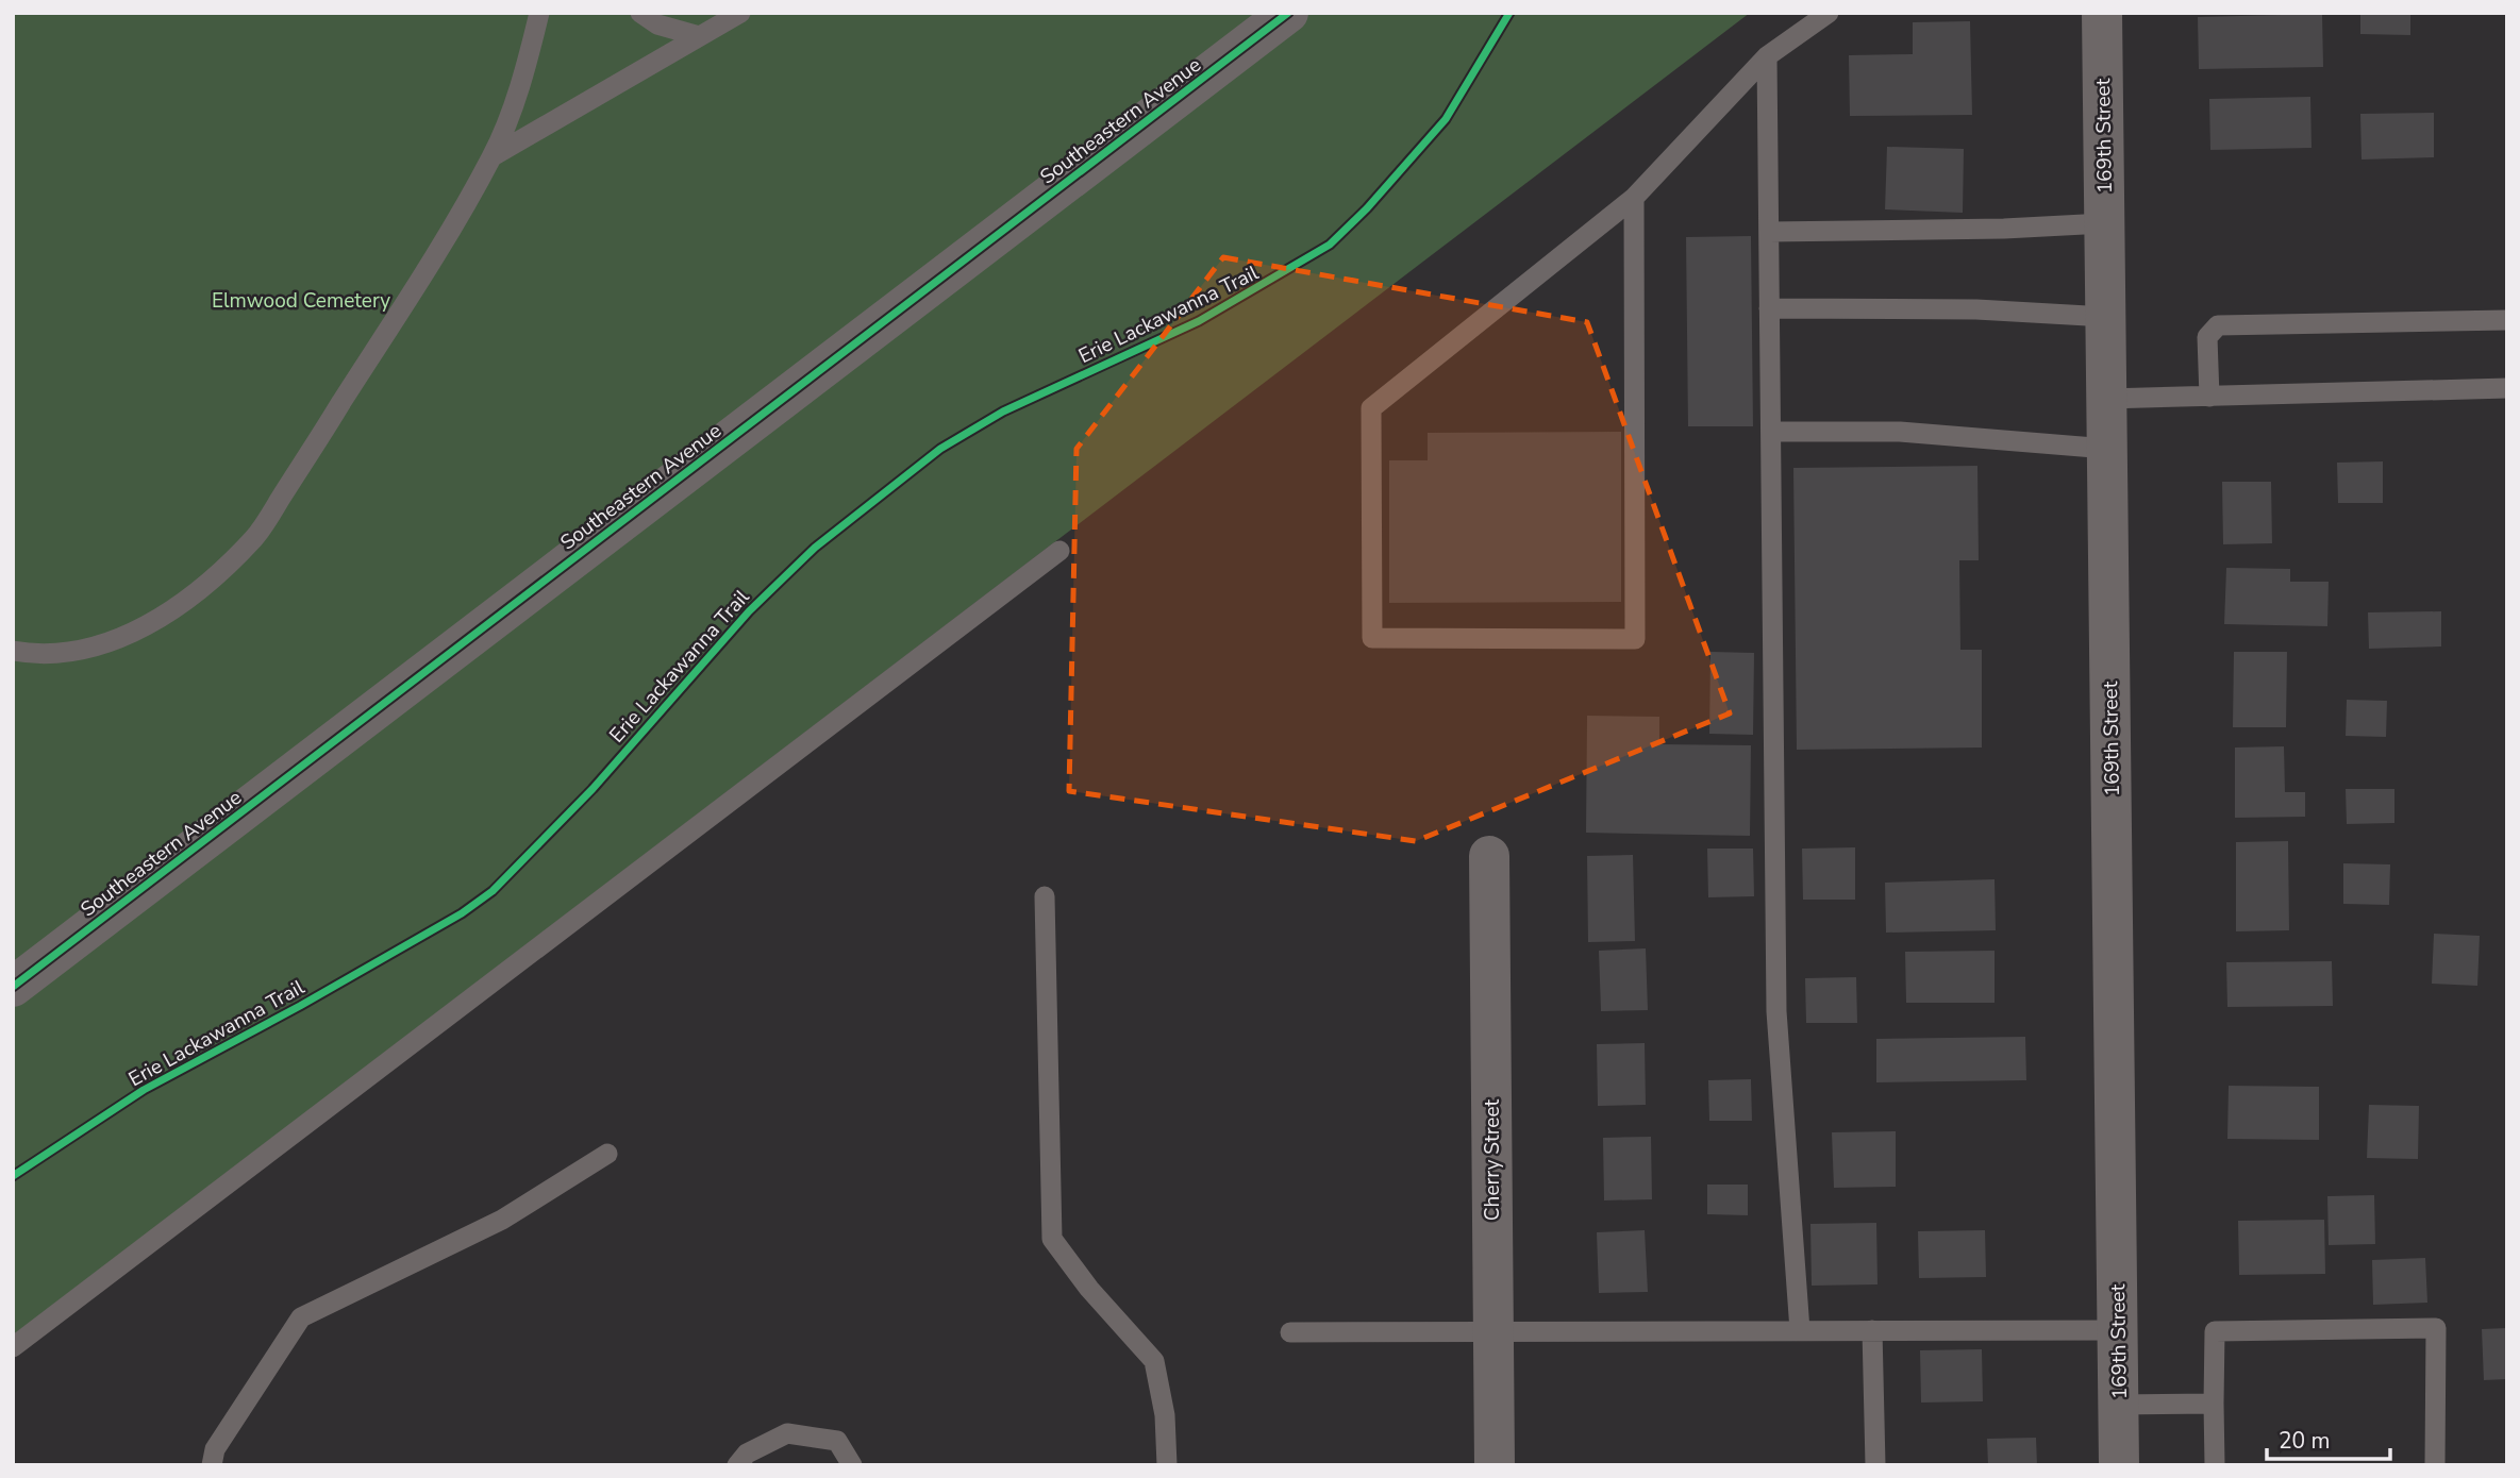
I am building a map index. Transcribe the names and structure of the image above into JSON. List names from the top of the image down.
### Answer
{
  "streets": {
    "street": ["Southeastern Avenue", "169th Street", "Cherry Street"],
    "cycle path": ["Erie Lackawanna Trail"]
  },
  "parks": ["Elmwood Cemetery"],
  "scale_bar": "20 m"
}
